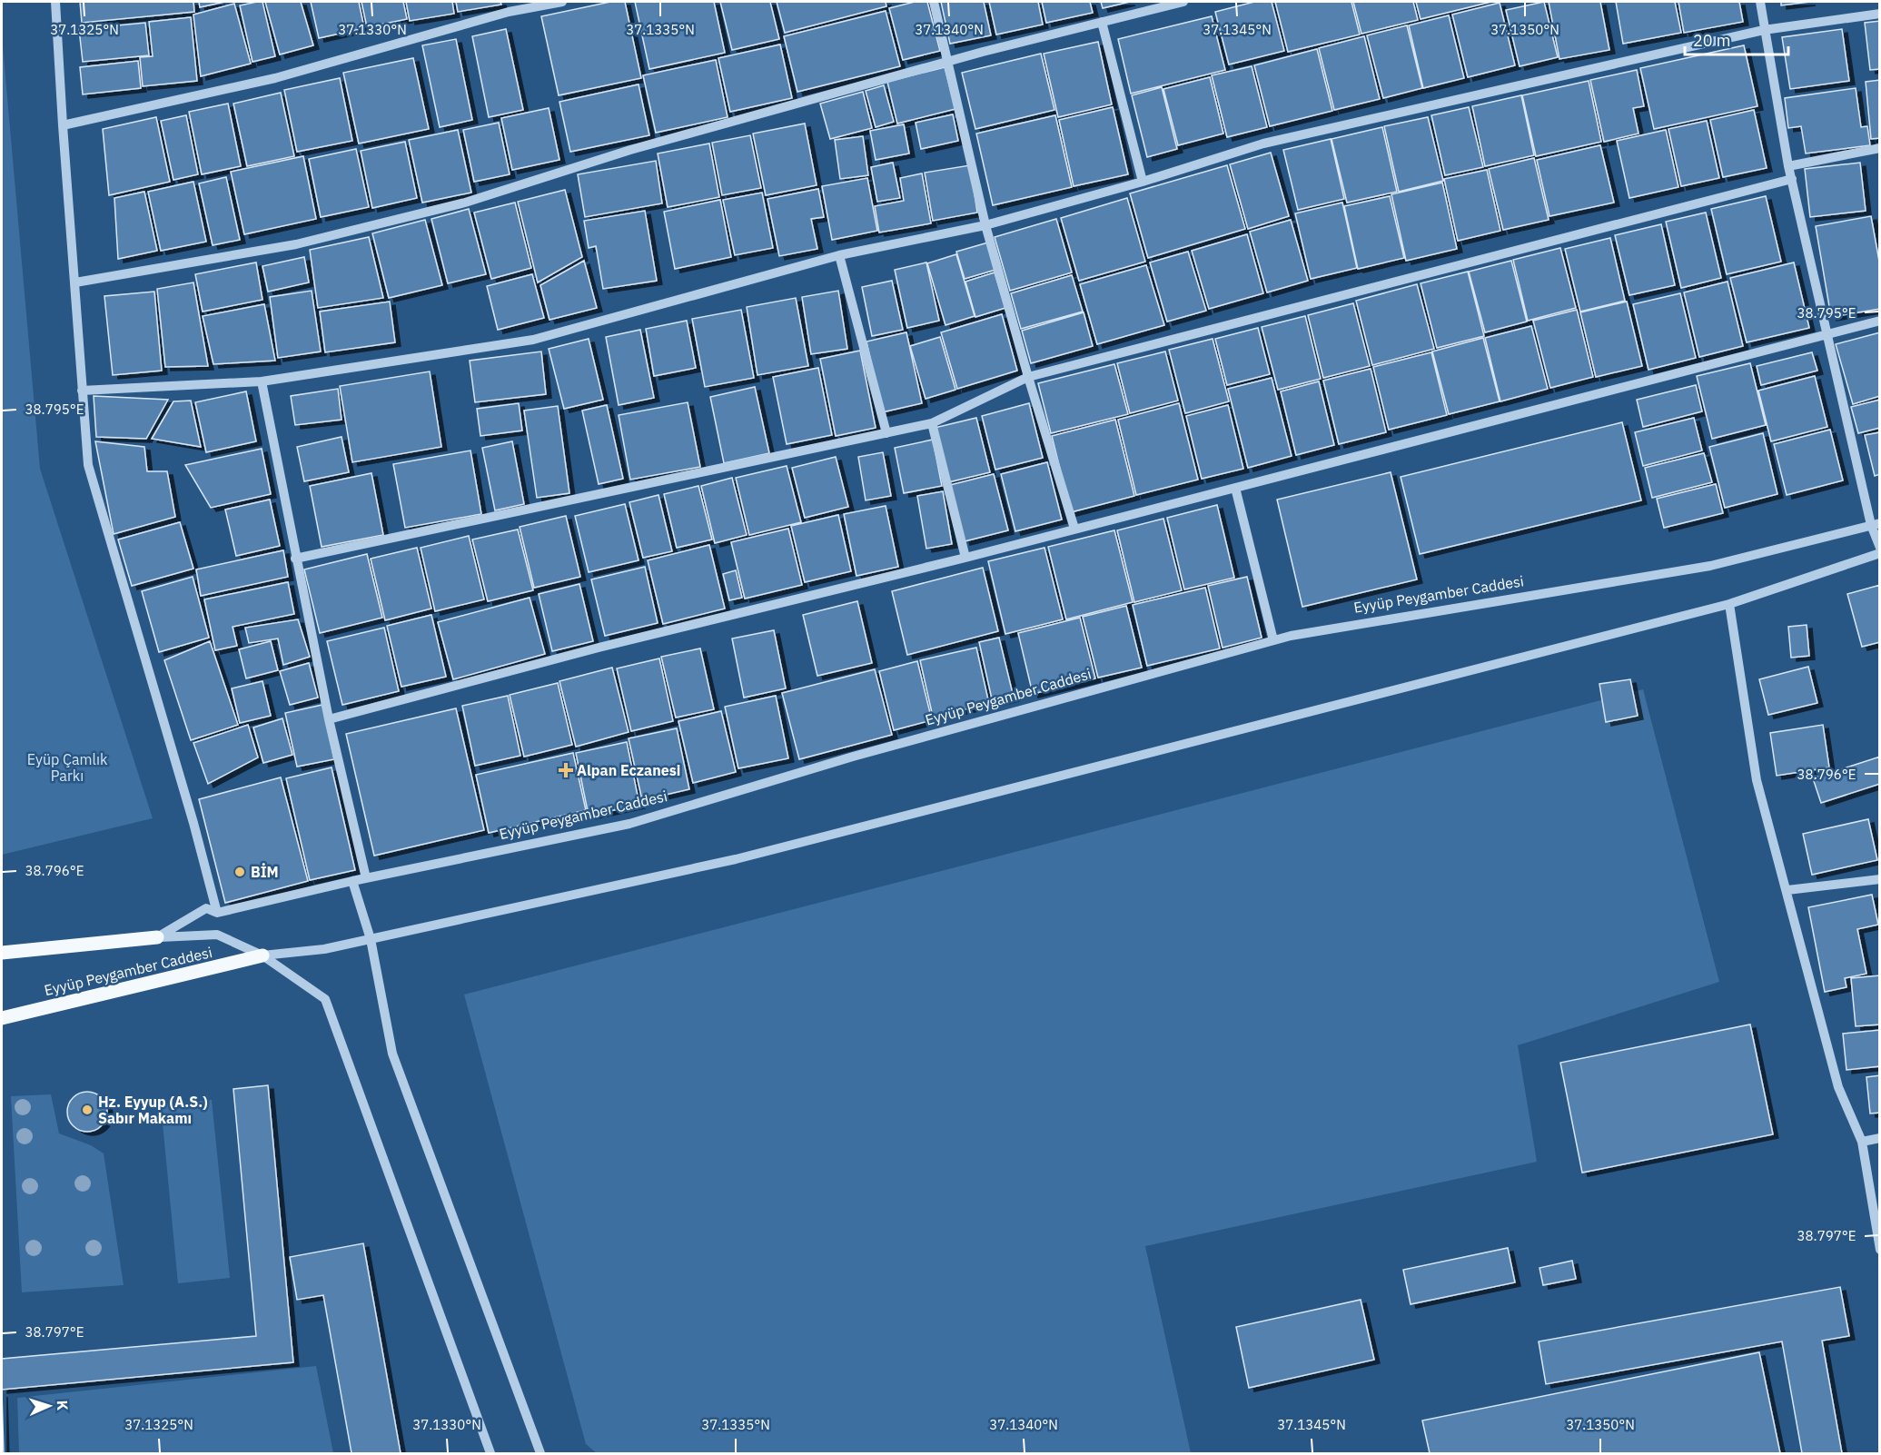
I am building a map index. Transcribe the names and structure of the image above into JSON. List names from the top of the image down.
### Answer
{
  "streets": {
    "main road": ["Eyyüp Peygamber Caddesi"]
  },
  "parks": ["Eyüp Çamlık Parkı"],
  "places": {
    "health": ["Alpan Eczanesi"],
    "other": ["BİM", "Hz. Eyyup (A.S.) Sabır Makamı"]
  },
  "scale_bar": "20 m",
  "north": "right",
  "coordinates": [
    "37.1325°N",
    "37.1330°N",
    "37.1335°N",
    "37.1340°N",
    "37.1345°N",
    "37.1350°N",
    "38.795°E",
    "38.796°E",
    "38.797°E"
  ]
}
